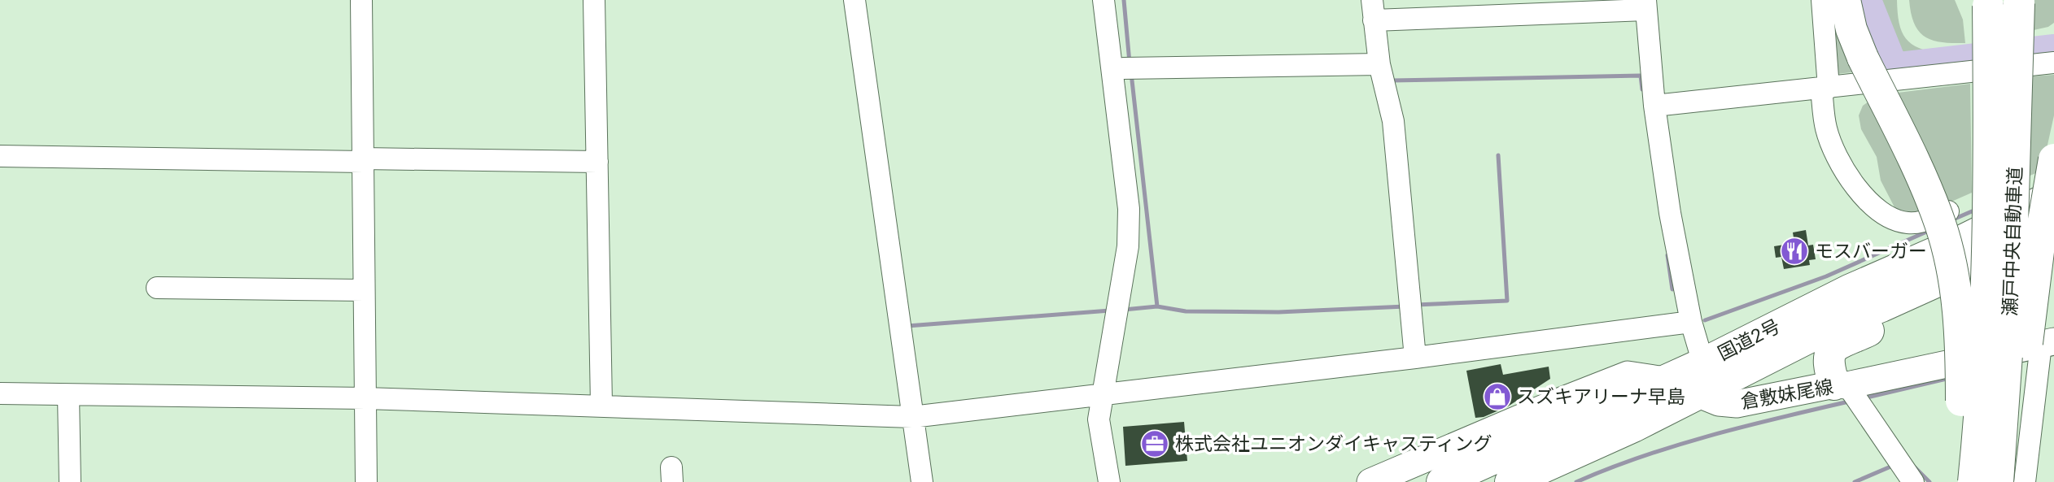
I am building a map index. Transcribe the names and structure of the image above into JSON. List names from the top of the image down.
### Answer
{
  "streets": {
    "highway": ["瀬戸中央自動車道", "国道2号"],
    "main road": ["倉敷妹尾線"]
  },
  "crossings": [
    ["国道2号", "倉敷妹尾線"]
  ],
  "places": {
    "restaurant": ["モスバーガー"],
    "shop": ["スズキアリーナ早島"],
    "office": ["株式会社ユニオンダイキャスティング"]
  }
}
